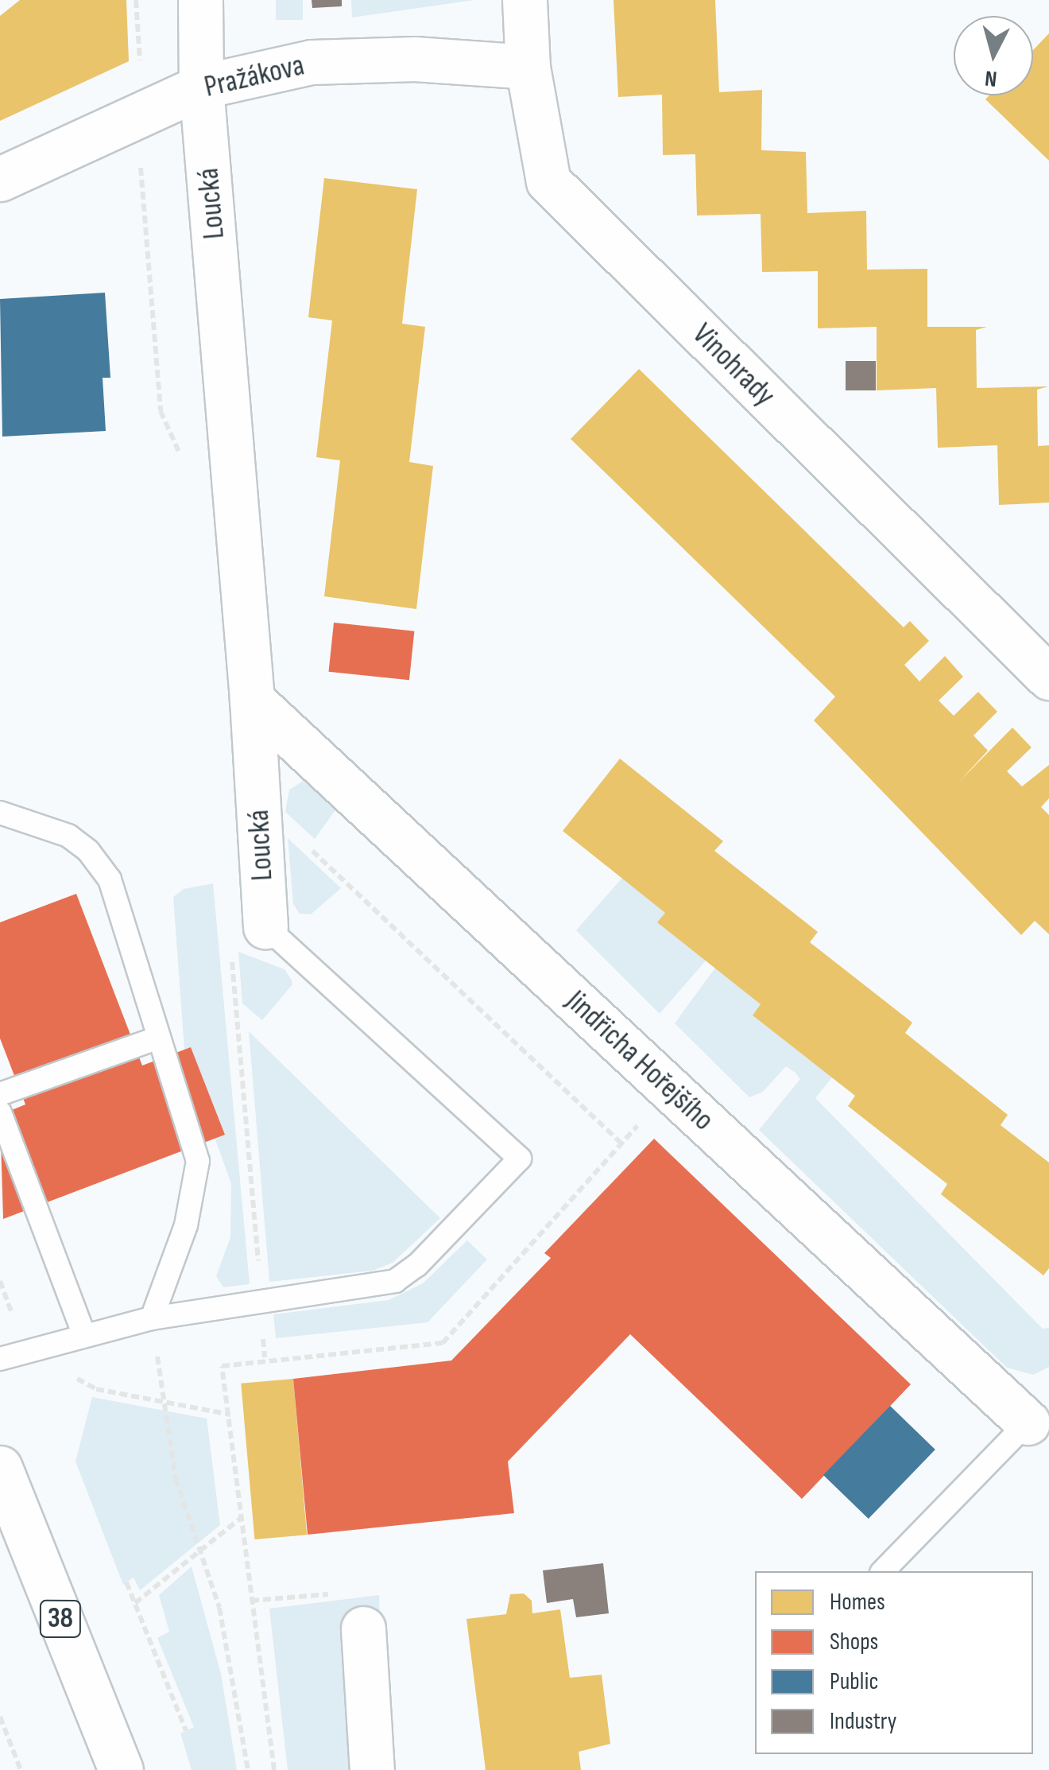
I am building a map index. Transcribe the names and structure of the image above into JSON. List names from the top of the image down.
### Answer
{
  "streets": {
    "street": [
      "Pražákova",
      "Loucká",
      "Vinohrady",
      "Jindřicha Hořejšího",
      "38"
    ]
  },
  "crossings": [
    ["Pražákova", "Loucká"],
    ["Pražákova", "Vinohrady"],
    ["Loucká", "Jindřicha Hořejšího"]
  ],
  "legend": [
    "Homes",
    "Shops",
    "Public",
    "Industry"
  ],
  "north": "bottom"
}
